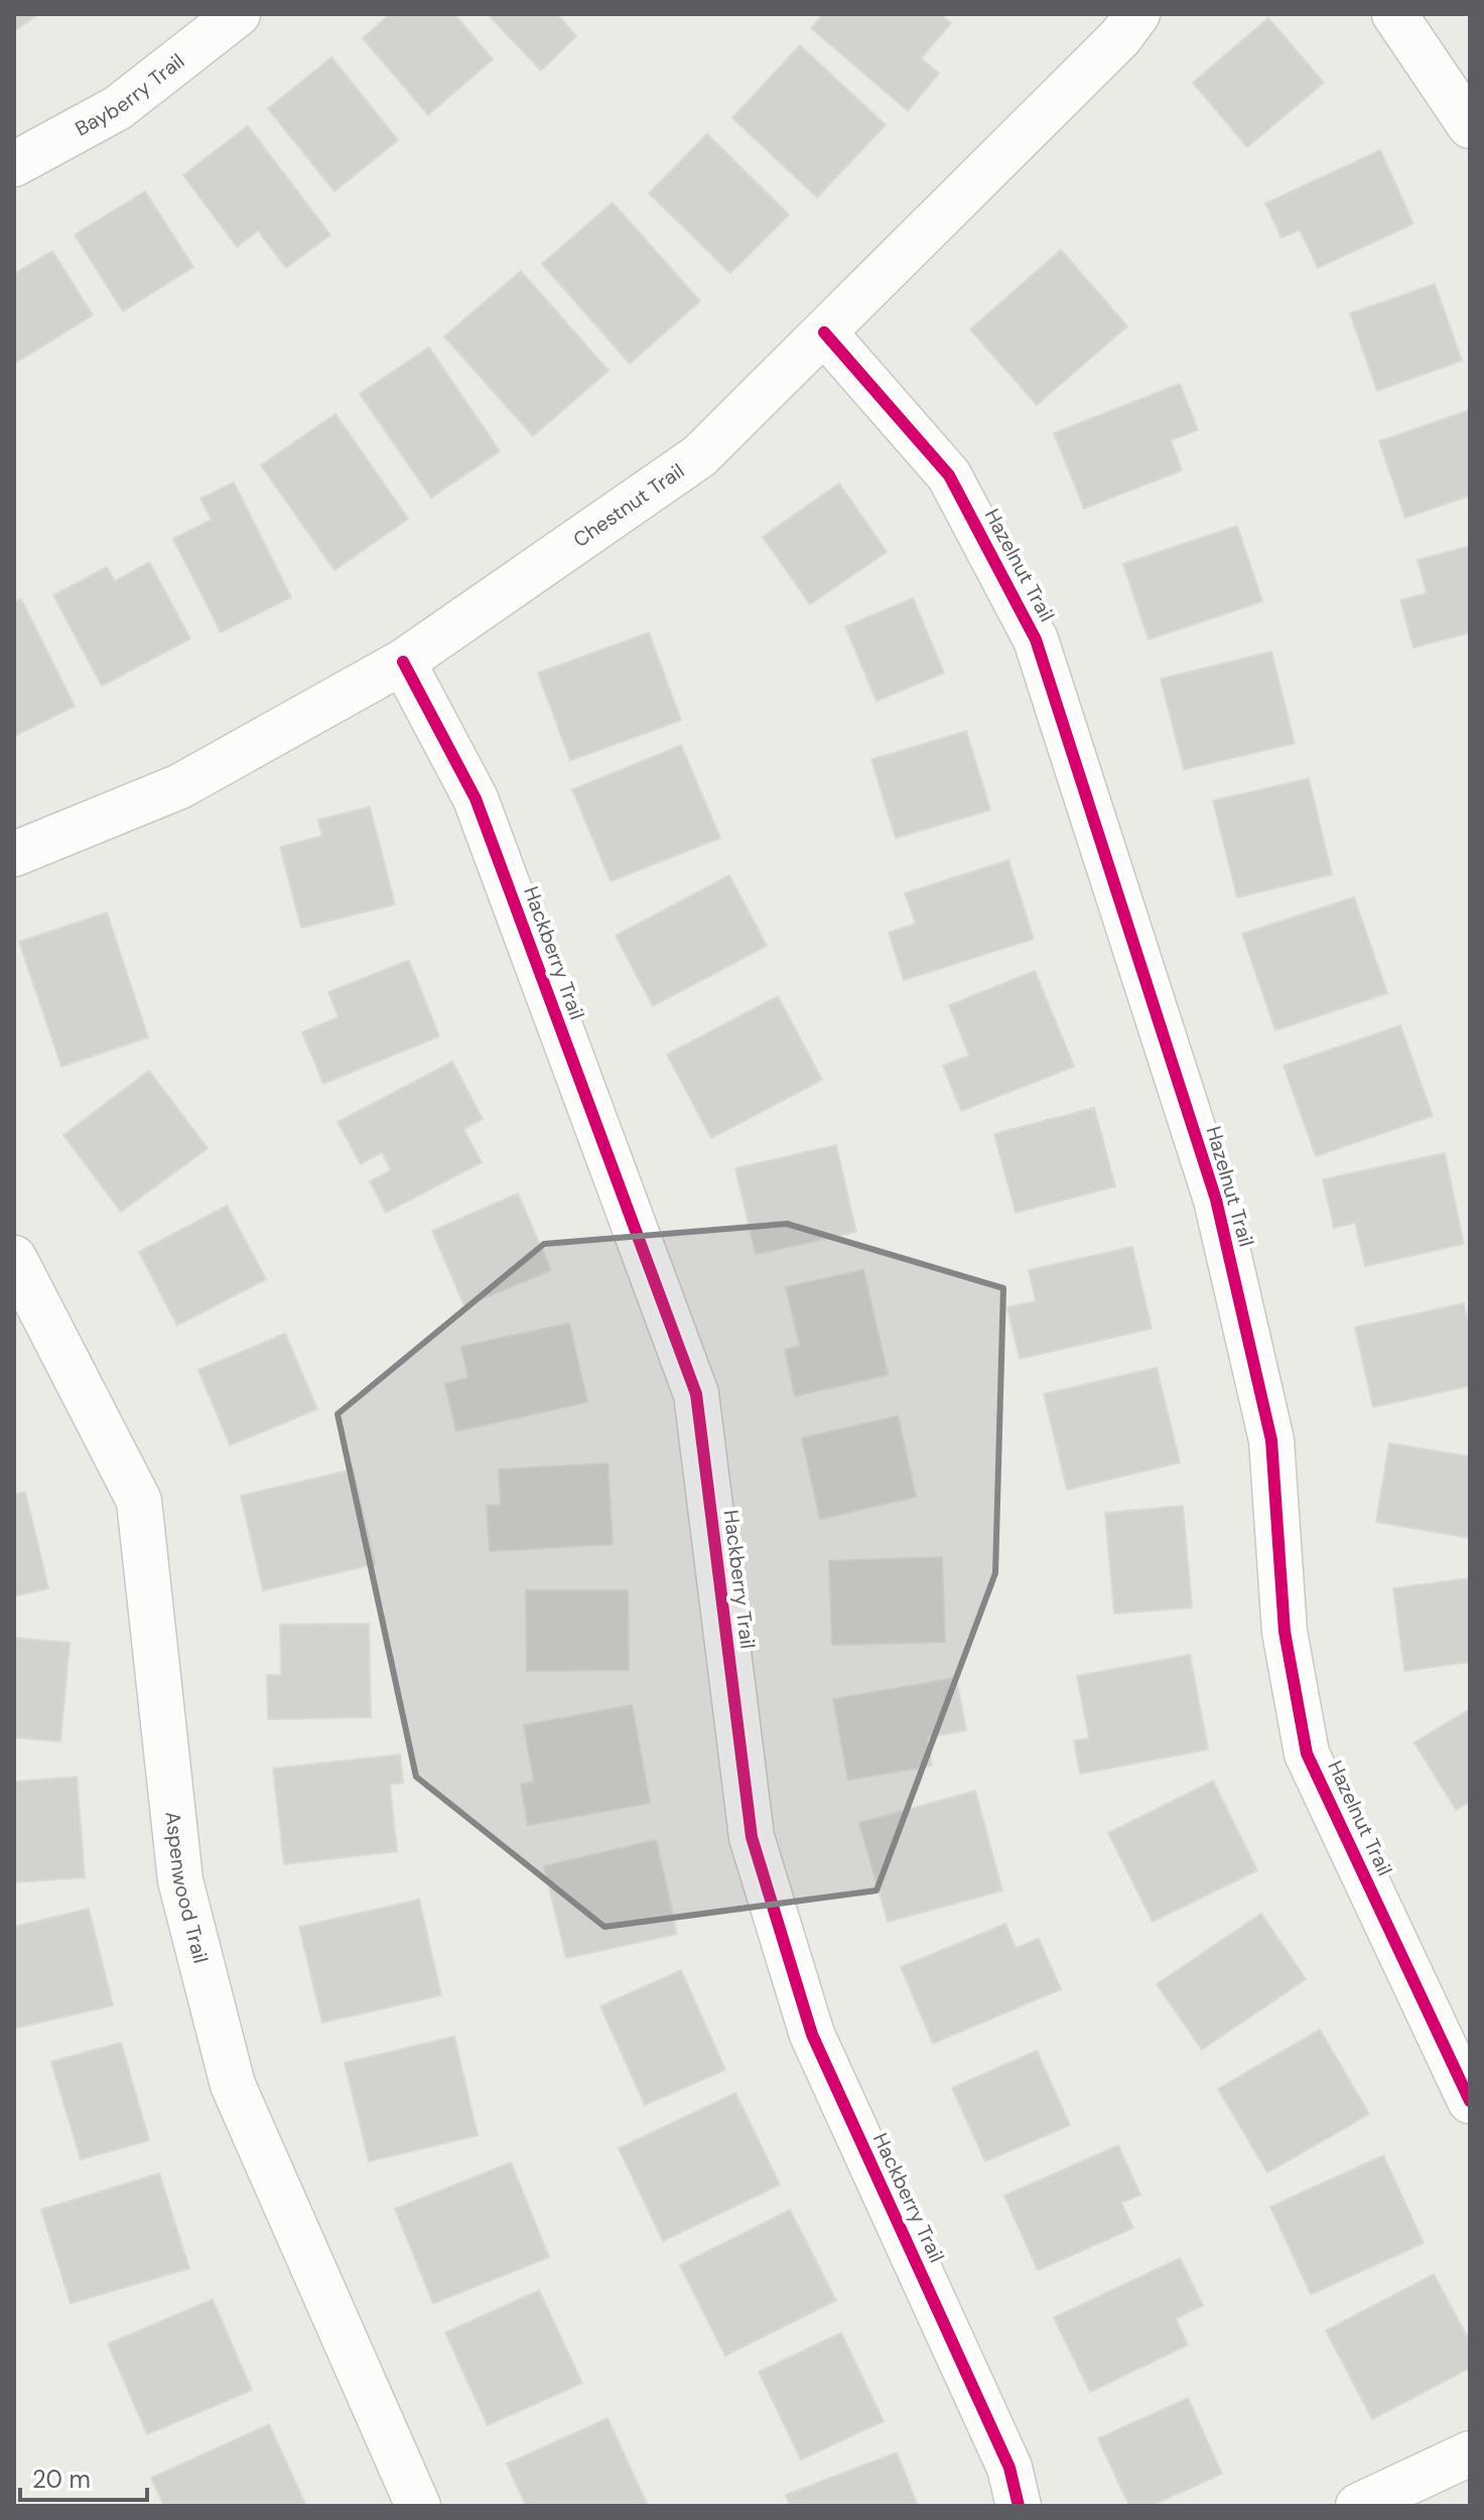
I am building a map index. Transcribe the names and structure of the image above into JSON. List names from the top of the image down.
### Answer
{
  "streets": {
    "street": [
      "Bayberry Trail",
      "Chestnut Trail",
      "Hazelnut Trail",
      "Hackberry Trail",
      "Aspenwood Trail"
    ]
  },
  "crossings": [
    ["Chestnut Trail", "Hazelnut Trail"],
    ["Chestnut Trail", "Hackberry Trail"]
  ],
  "scale_bar": "20 m"
}
